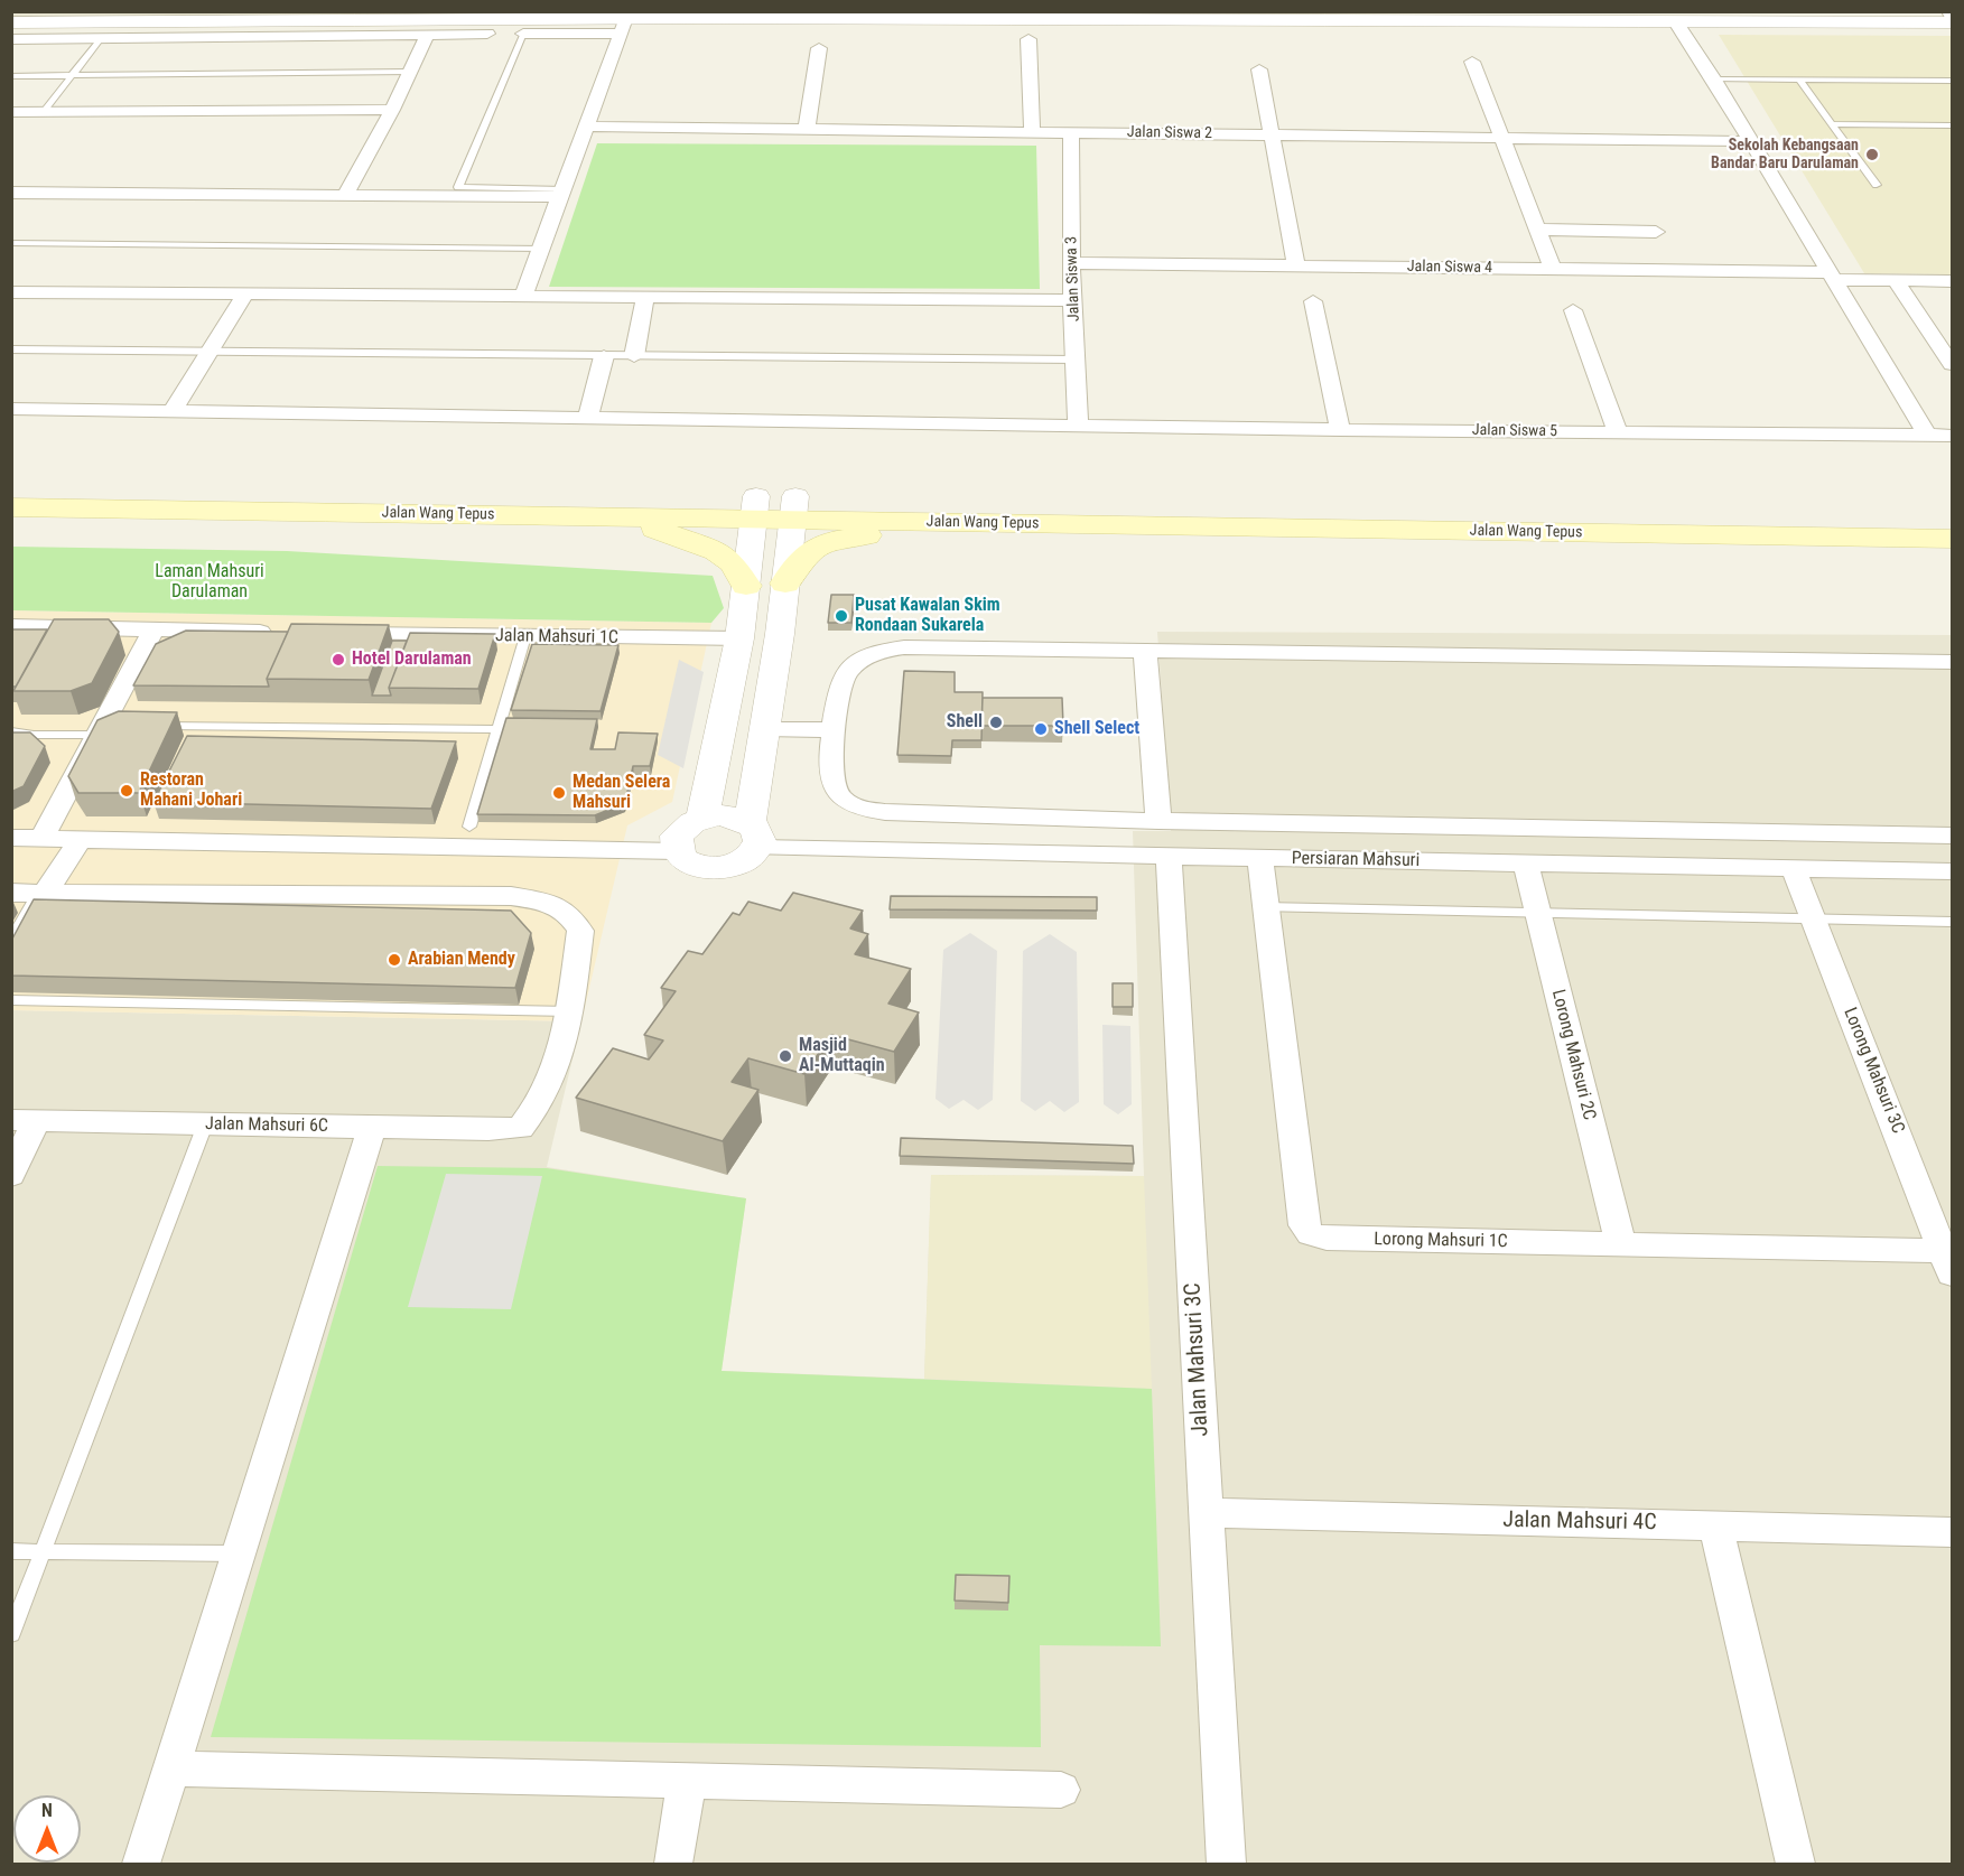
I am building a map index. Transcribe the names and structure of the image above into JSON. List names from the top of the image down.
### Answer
{
  "streets": {
    "main road": ["Jalan Wang Tepus"],
    "street": [
      "Jalan Siswa 2",
      "Jalan Siswa 4",
      "Jalan Siswa 3",
      "Jalan Siswa 5",
      "Jalan Mahsuri 1C",
      "Persiaran Mahsuri",
      "Lorong Mahsuri 2C",
      "Lorong Mahsuri 3C",
      "Jalan Mahsuri 6C",
      "Lorong Mahsuri 1C",
      "Jalan Mahsuri 3C",
      "Jalan Mahsuri 4C"
    ]
  },
  "crossings": [
    ["Jalan Siswa 2", "Jalan Siswa 3"],
    ["Jalan Siswa 4", "Jalan Siswa 3"],
    ["Jalan Siswa 3", "Jalan Siswa 5"],
    ["Persiaran Mahsuri", "Lorong Mahsuri 2C"],
    ["Persiaran Mahsuri", "Lorong Mahsuri 3C"],
    ["Persiaran Mahsuri", "Lorong Mahsuri 1C"],
    ["Persiaran Mahsuri", "Jalan Mahsuri 3C"],
    ["Lorong Mahsuri 2C", "Lorong Mahsuri 1C"],
    ["Lorong Mahsuri 3C", "Lorong Mahsuri 1C"],
    ["Jalan Mahsuri 3C", "Jalan Mahsuri 4C"]
  ],
  "parks": ["Laman Mahsuri Darulaman"],
  "places": [
    "Sekolah Kebangsaan Bandar Baru Darulaman",
    "Pusat Kawalan Skim Rondaan Sukarela",
    "Hotel Darulaman",
    "Shell",
    "Shell Select",
    "Restoran Mahani Johari",
    "Medan Selera Mahsuri",
    "Arabian Mendy",
    "Masjid Al-Muttaqin"
  ],
  "north": "top"
}
